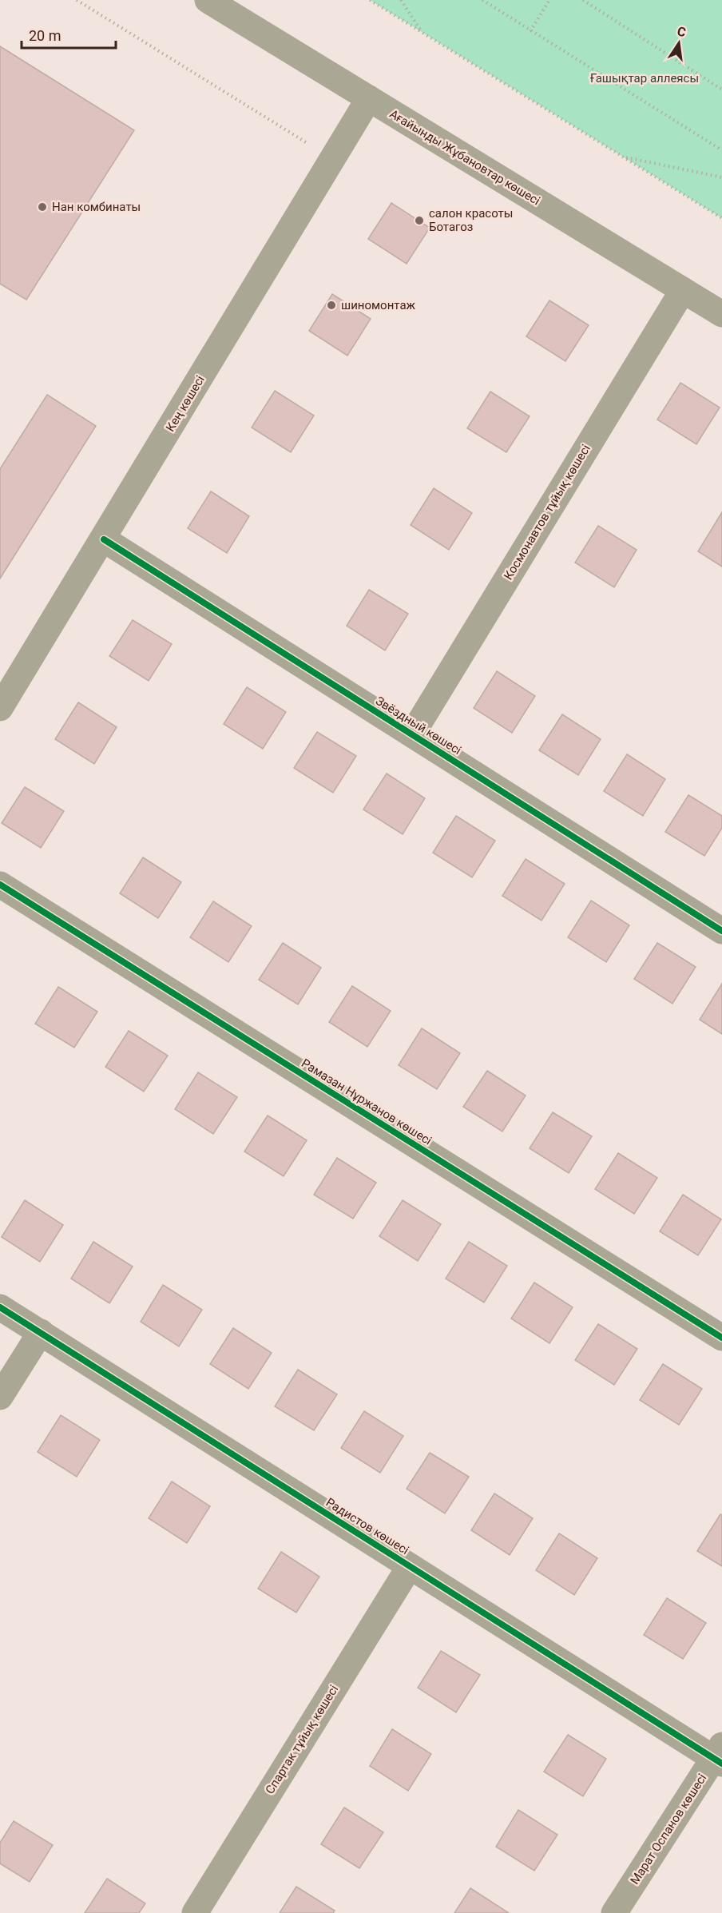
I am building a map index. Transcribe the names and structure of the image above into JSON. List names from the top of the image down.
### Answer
{
  "streets": {
    "street": [
      "Ағайынды Жұбановтар көшесі",
      "Кең көшесі",
      "Космонавтов тұйық көшесі",
      "Звёздный көшесі",
      "Рамазан Нұржанов көшесі",
      "Радистов көшесі",
      "Спартак тұйық көшесі",
      "Марат Оспанов көшесі"
    ]
  },
  "crossings": [
    ["Ағайынды Жұбановтар көшесі", "Кең көшесі"],
    ["Ағайынды Жұбановтар көшесі", "Космонавтов тұйық көшесі"],
    ["Кең көшесі", "Звёздный көшесі"],
    ["Космонавтов тұйық көшесі", "Звёздный көшесі"],
    ["Радистов көшесі", "Спартак тұйық көшесі"],
    ["Радистов көшесі", "Марат Оспанов көшесі"]
  ],
  "parks": ["Ғашықтар аллеясы"],
  "places": ["Нан комбинаты", "салон красоты Ботагоз", "шиномонтаж"],
  "scale_bar": "20 m",
  "north": "top"
}
